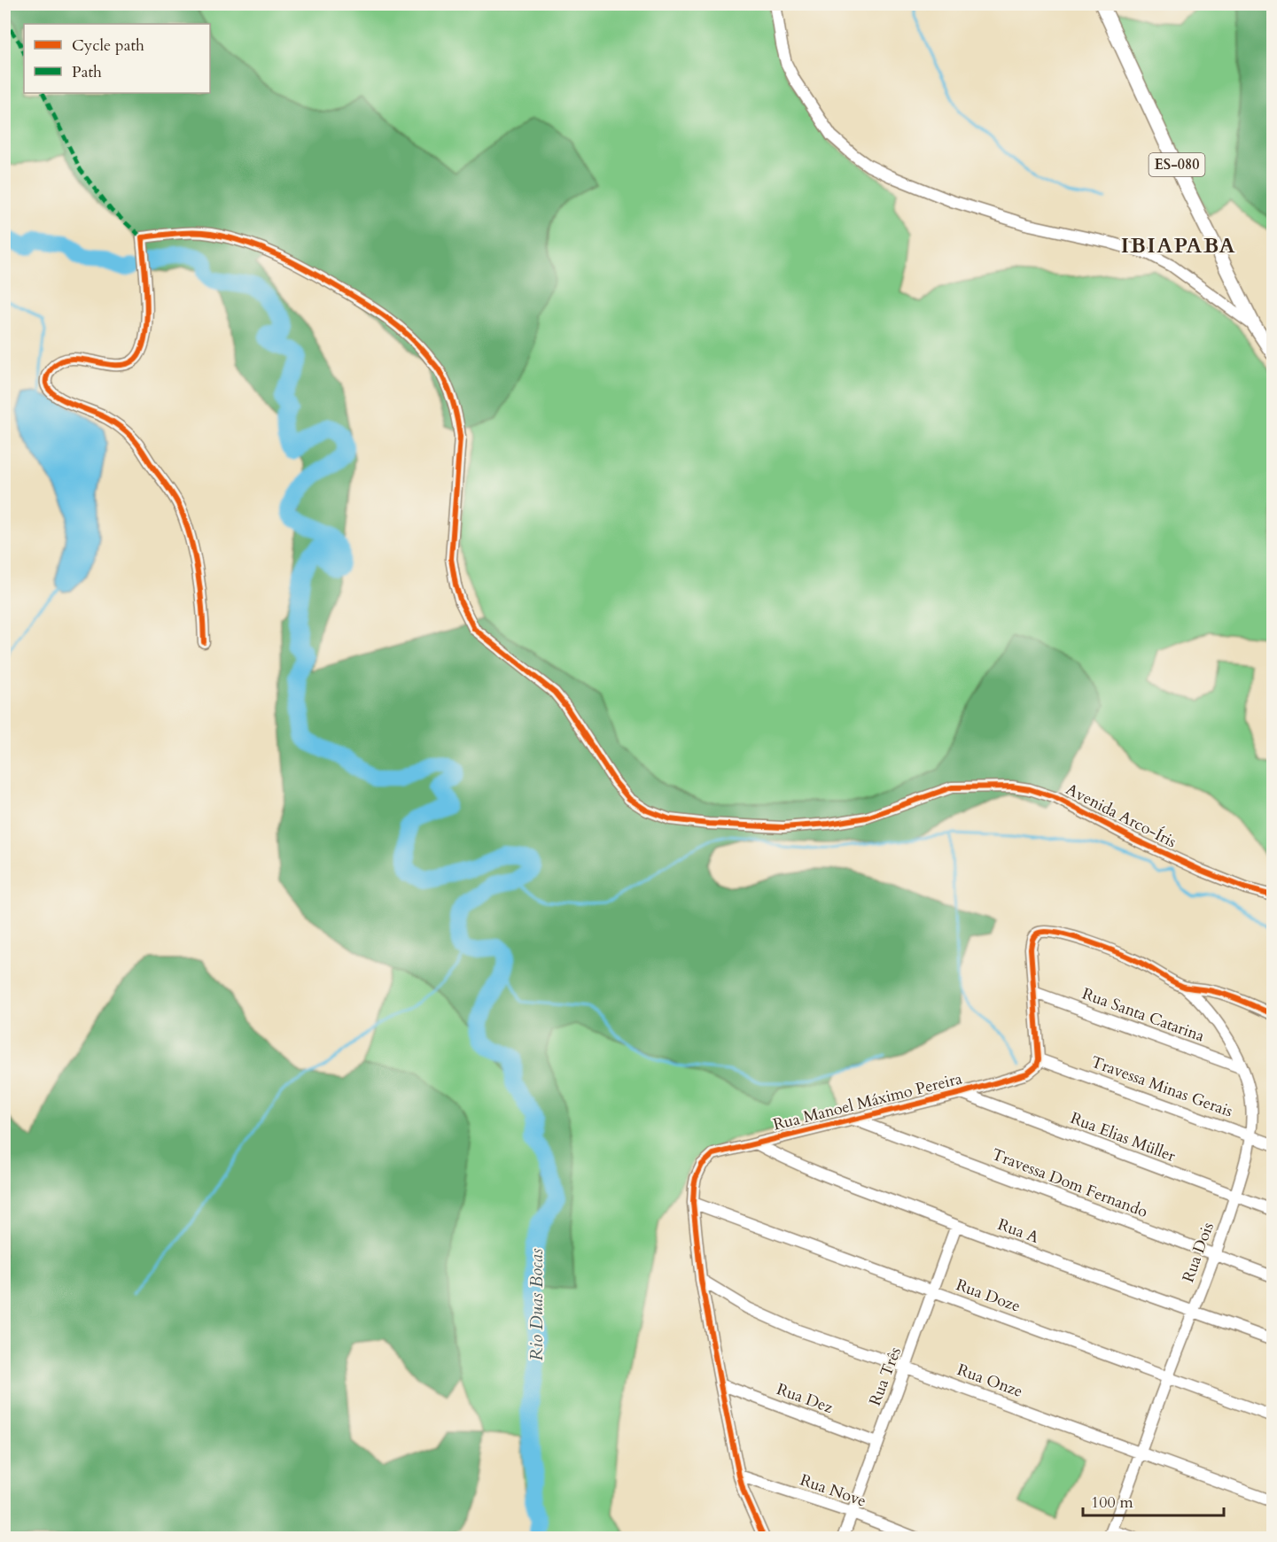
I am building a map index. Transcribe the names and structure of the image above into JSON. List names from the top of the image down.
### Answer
{
  "streets": {
    "main road": ["ES-080"],
    "street": [
      "Avenida Arco-Íris",
      "Rua Santa Catarina",
      "Travessa Minas Gerais",
      "Rua Manoel Máximo Pereira",
      "Rua Elias Müller",
      "Travessa Dom Fernando",
      "Rua A",
      "Rua Dois",
      "Rua Doze",
      "Rua Três",
      "Rua Onze",
      "Rua Dez",
      "Rua Nove"
    ]
  },
  "crossings": [
    ["Rua Santa Catarina", "Rua Dois"],
    ["Travessa Minas Gerais", "Rua Manoel Máximo Pereira"],
    ["Travessa Minas Gerais", "Rua Dois"],
    ["Rua Manoel Máximo Pereira", "Rua Elias Müller"],
    ["Rua Manoel Máximo Pereira", "Travessa Dom Fernando"],
    ["Rua Manoel Máximo Pereira", "Rua A"],
    ["Rua Manoel Máximo Pereira", "Rua Doze"],
    ["Rua Manoel Máximo Pereira", "Rua Onze"],
    ["Rua Manoel Máximo Pereira", "Rua Dez"],
    ["Rua Manoel Máximo Pereira", "Rua Nove"],
    ["Rua Elias Müller", "Rua Dois"],
    ["Travessa Dom Fernando", "Rua Dois"],
    ["Rua A", "Rua Dois"],
    ["Rua A", "Rua Três"],
    ["Rua Dois", "Rua Doze"],
    ["Rua Dois", "Rua Onze"],
    ["Rua Doze", "Rua Três"],
    ["Rua Três", "Rua Onze"],
    ["Rua Três", "Rua Dez"],
    ["Rua Três", "Rua Nove"]
  ],
  "districts": ["IBIAPABA"],
  "water": ["Rio Duas Bocas"],
  "legend": ["Cycle path", "Path"],
  "scale_bar": "100 m"
}
